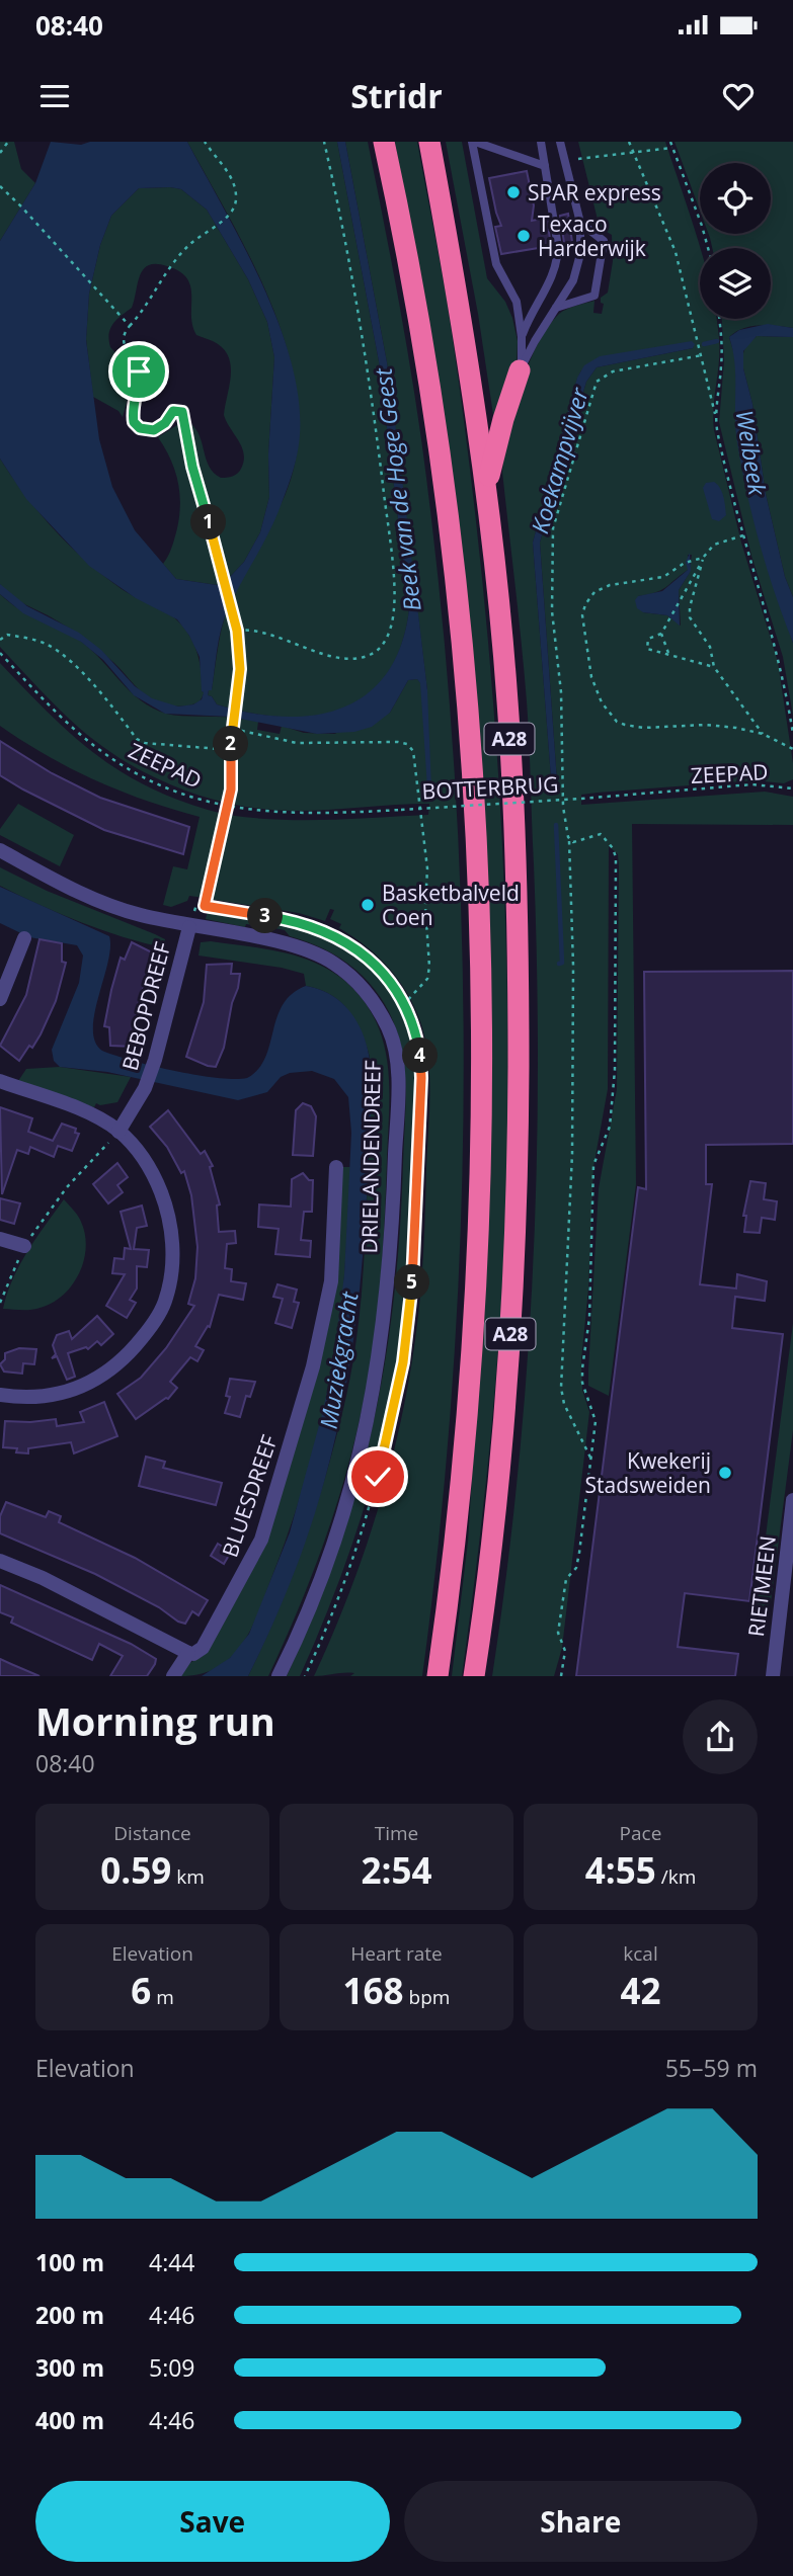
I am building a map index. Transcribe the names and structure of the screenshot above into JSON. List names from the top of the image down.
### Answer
{
  "streets": {
    "highway": ["A28"],
    "street": [
      "BEBOPDREEF",
      "DRIELANDENDREEF",
      "BLUESDREEF",
      "RIETMEEN"
    ],
    "path": ["ZEEPAD", "BOTTERBRUG"]
  },
  "crossings": [
    ["ZEEPAD", "BOTTERBRUG"],
    ["BEBOPDREEF", "DRIELANDENDREEF"]
  ],
  "water": [
    "Weibeek",
    "Koekampvijver",
    "Beek van de Hoge Geest",
    "Muziekgracht"
  ],
  "places": [
    "SPAR express",
    "Texaco Harderwijk",
    "Basketbalveld Coen",
    "Kwekerij Stadsweiden"
  ],
  "page": {
    "status": "08:40",
    "header": "Stridr",
    "pins": [
      "1",
      "2",
      "3",
      "4",
      "5"
    ],
    "heading": ["Morning run", "08:40"],
    "stats": [
      ["Distance", "0.59 km"],
      ["Time", "2:54"],
      ["Pace", "4:55 /km"],
      ["Elevation", "6 m"],
      ["Heart rate", "168 bpm"],
      ["kcal", "42"]
    ],
    "chart": ["Elevation", "55–59 m"],
    "list": [
      {
        "name": "100 m",
        "note": "4:44"
      },
      {
        "name": "200 m",
        "note": "4:46"
      },
      {
        "name": "300 m",
        "note": "5:09"
      },
      {
        "name": "400 m",
        "note": "4:46"
      }
    ],
    "buttons": ["Save", "Share"]
  }
}
